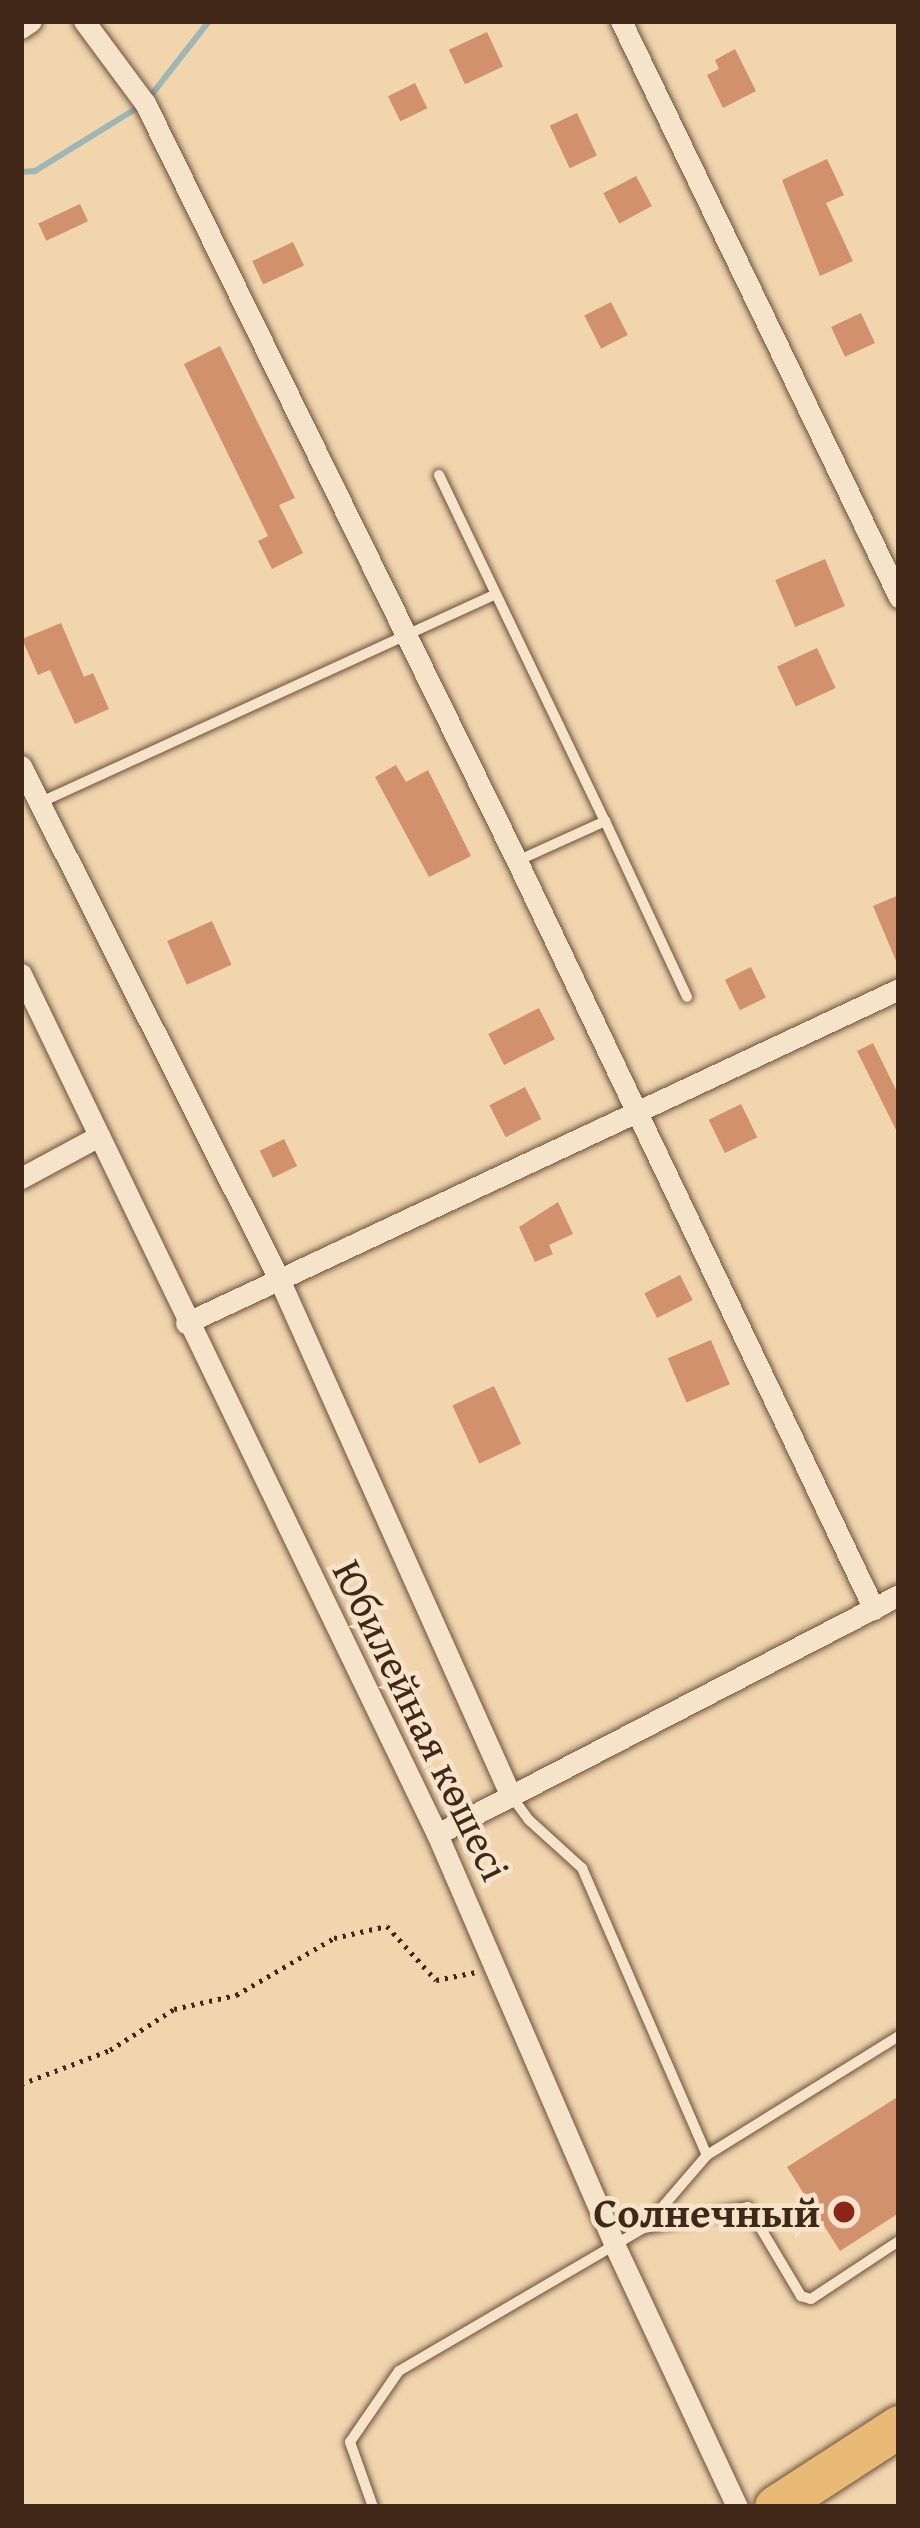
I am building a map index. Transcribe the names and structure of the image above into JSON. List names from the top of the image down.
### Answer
{
  "streets": {
    "street": ["Юбилейная көшесі"]
  },
  "places": ["Солнечный"]
}
